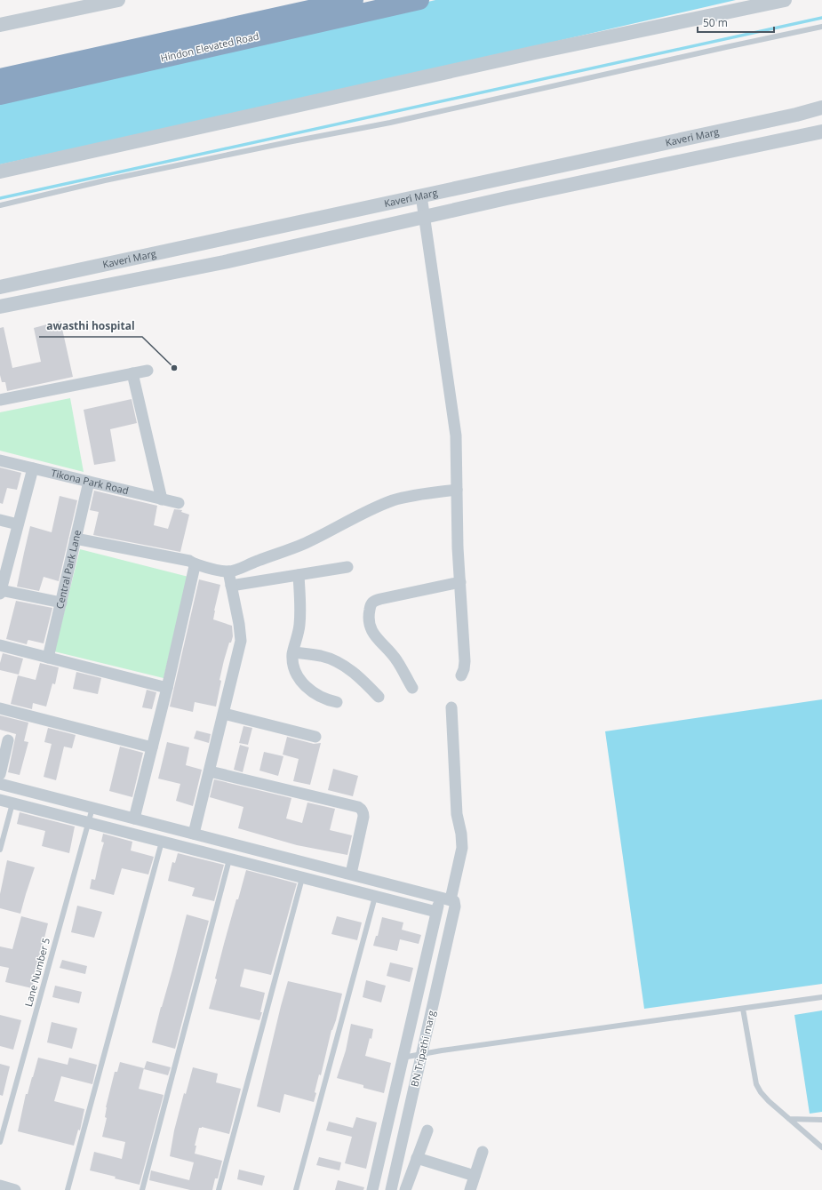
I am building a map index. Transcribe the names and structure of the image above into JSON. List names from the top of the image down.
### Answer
{
  "streets": {
    "highway": ["Hindon Elevated Road"],
    "street": [
      "Kaveri Marg",
      "Tikona Park Road",
      "Central Park Lane",
      "BN Tripathi marg"
    ],
    "lane": ["Lane Number 5"]
  },
  "crossings": [
    ["Tikona Park Road", "Central Park Lane"]
  ],
  "places": ["awasthi hospital"],
  "scale_bar": "50 m"
}
